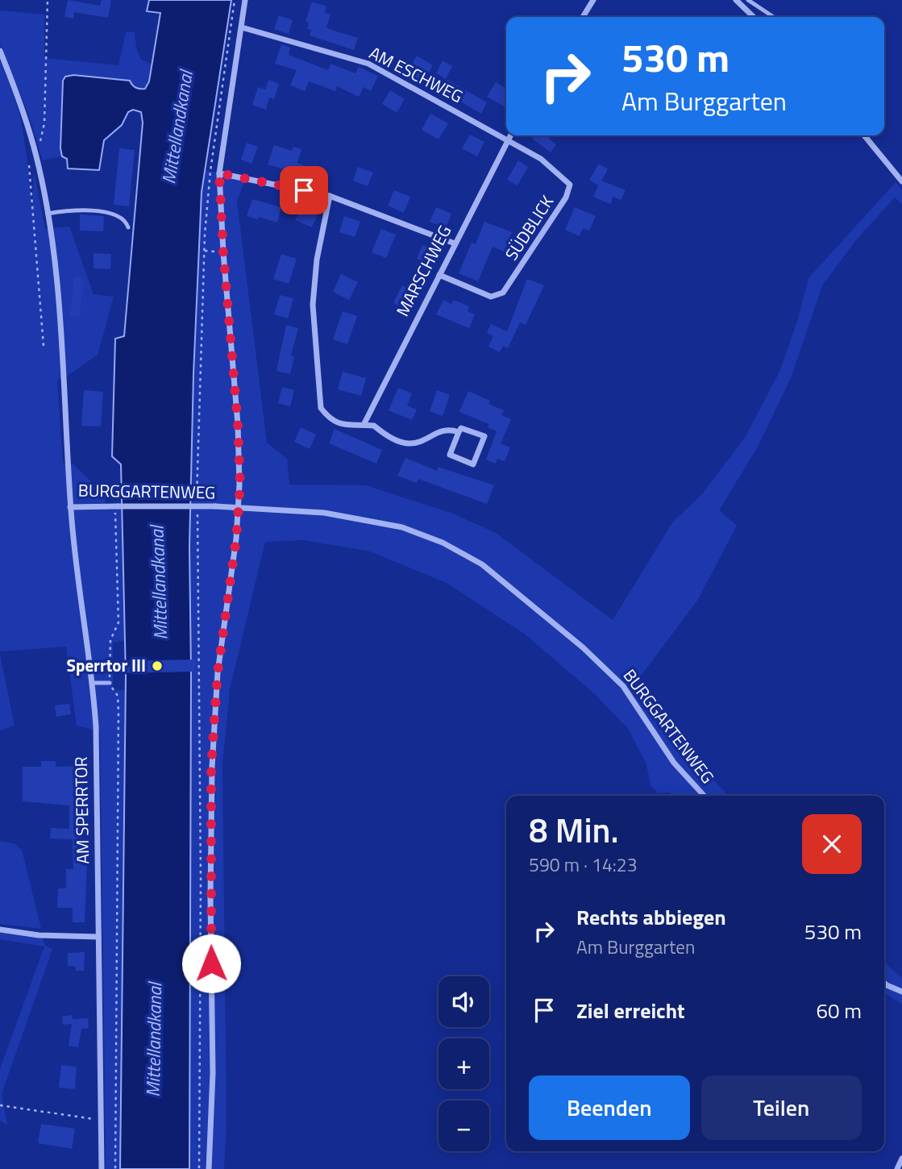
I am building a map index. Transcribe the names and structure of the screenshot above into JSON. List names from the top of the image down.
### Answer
{
  "streets": {
    "street": [
      "AM ESCHWEG",
      "SÜDBLICK",
      "MARSCHWEG",
      "BURGGARTENWEG",
      "AM SPERRTOR"
    ]
  },
  "crossings": [
    ["AM ESCHWEG", "SÜDBLICK"],
    ["AM ESCHWEG", "MARSCHWEG"],
    ["SÜDBLICK", "MARSCHWEG"],
    ["BURGGARTENWEG", "AM SPERRTOR"]
  ],
  "water": ["Mittellandkanal"],
  "places": ["Sperrtor III"],
  "page": {
    "turn": ["530 m", "Am Burggarten"],
    "heading": ["8 Min.", "590 m · 14:23"],
    "list": [
      {
        "name": "Rechts abbiegen",
        "note": "Am Burggarten",
        "value": "530 m"
      },
      {
        "name": "Ziel erreicht",
        "value": "60 m"
      }
    ],
    "map_buttons": ["+", "−"],
    "buttons": ["Beenden", "Teilen"]
  }
}
